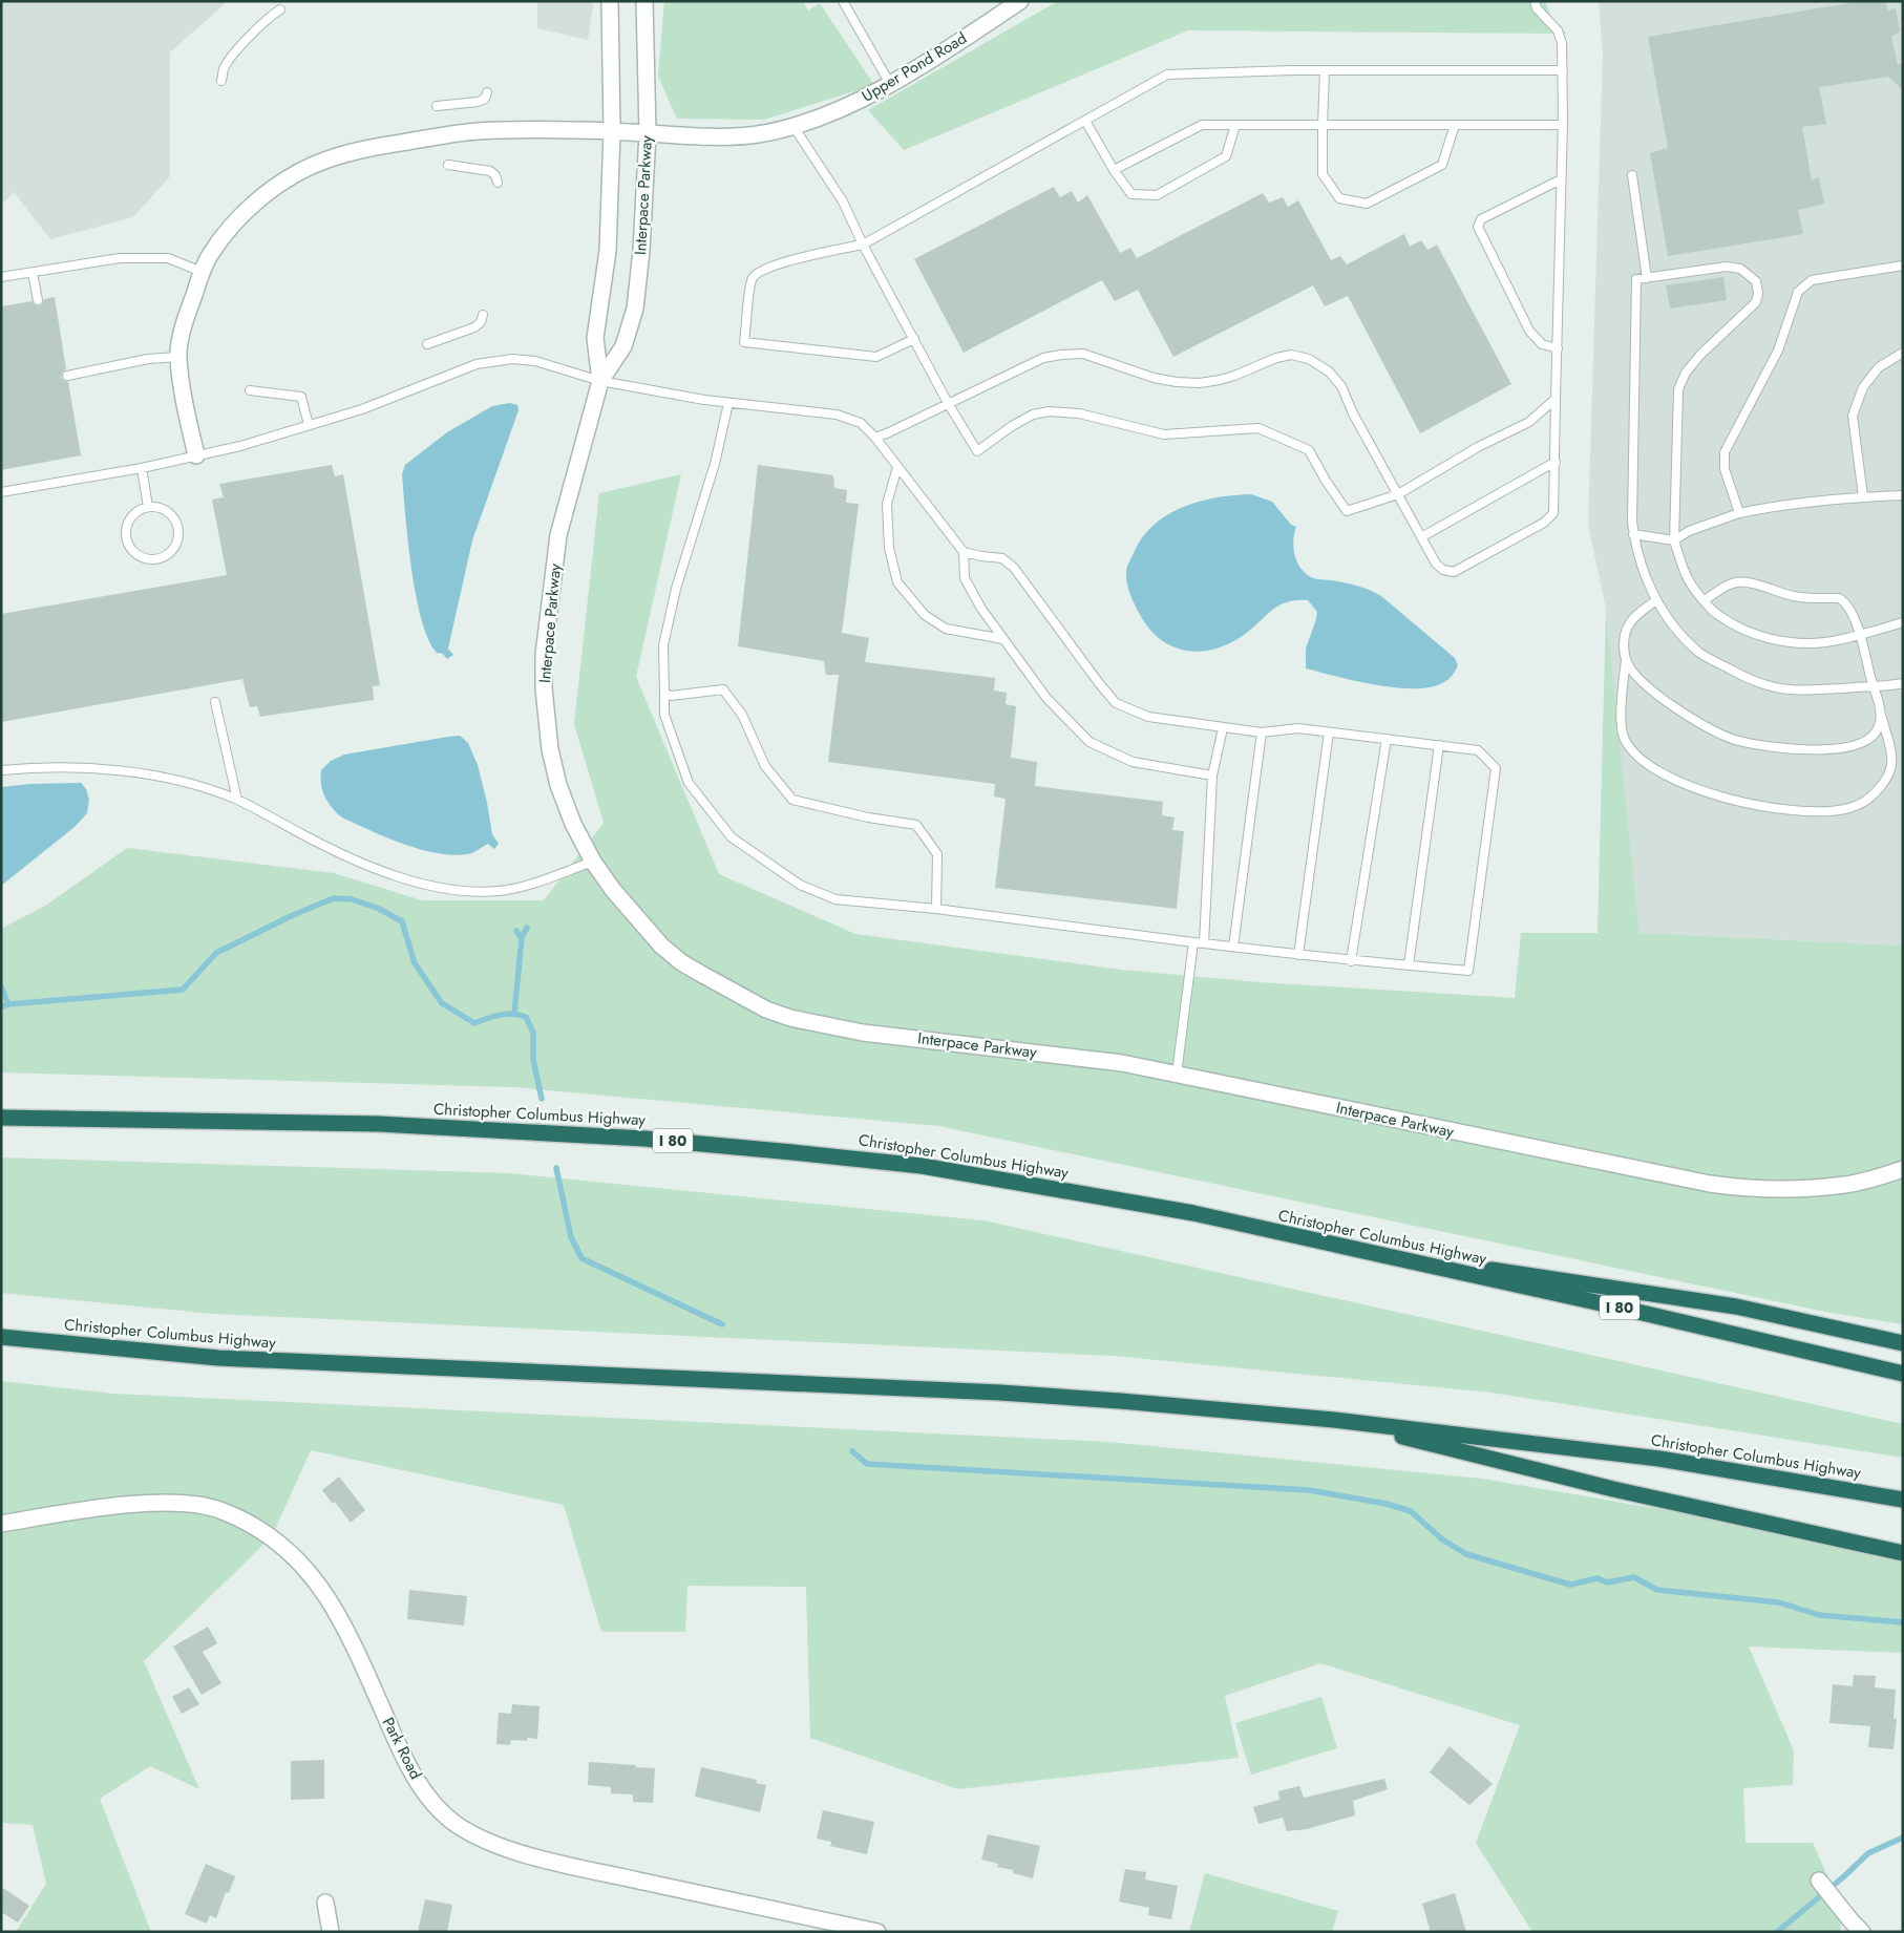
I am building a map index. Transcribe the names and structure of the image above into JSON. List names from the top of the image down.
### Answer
{
  "streets": {
    "highway": ["Christopher Columbus Highway", "I 80"],
    "street": ["Upper Pond Road", "Interpace Parkway", "Park Road"]
  },
  "crossings": [
    ["Upper Pond Road", "Interpace Parkway"]
  ]
}
